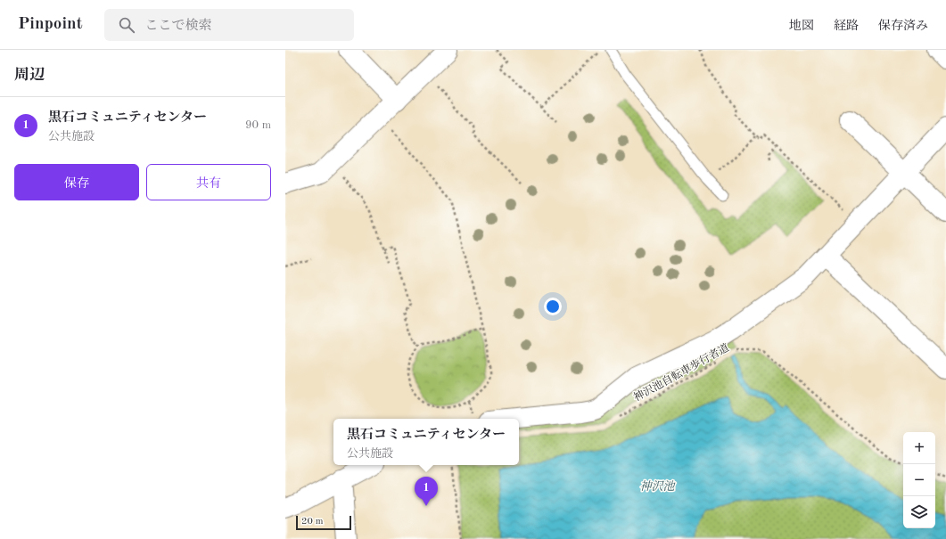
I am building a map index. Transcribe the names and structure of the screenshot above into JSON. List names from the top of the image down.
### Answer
{
  "streets": {
    "path": ["神沢池自転車歩行者道"]
  },
  "water": ["神沢池"],
  "scale_bar": "20 m",
  "page": {
    "header": "Pinpoint",
    "search": "ここで検索",
    "nav": ["地図", "経路", "保存済み"],
    "heading": "周辺",
    "list": [
      {
        "mark": "1",
        "name": "黒石コミュニティセンター",
        "note": "公共施設",
        "value": "90 m"
      }
    ],
    "buttons": ["保存", "共有"],
    "popup": ["黒石コミュニティセンター", "公共施設"],
    "map_buttons": ["+", "−"],
    "pins": "1",
    "scale": "20 m"
  }
}
